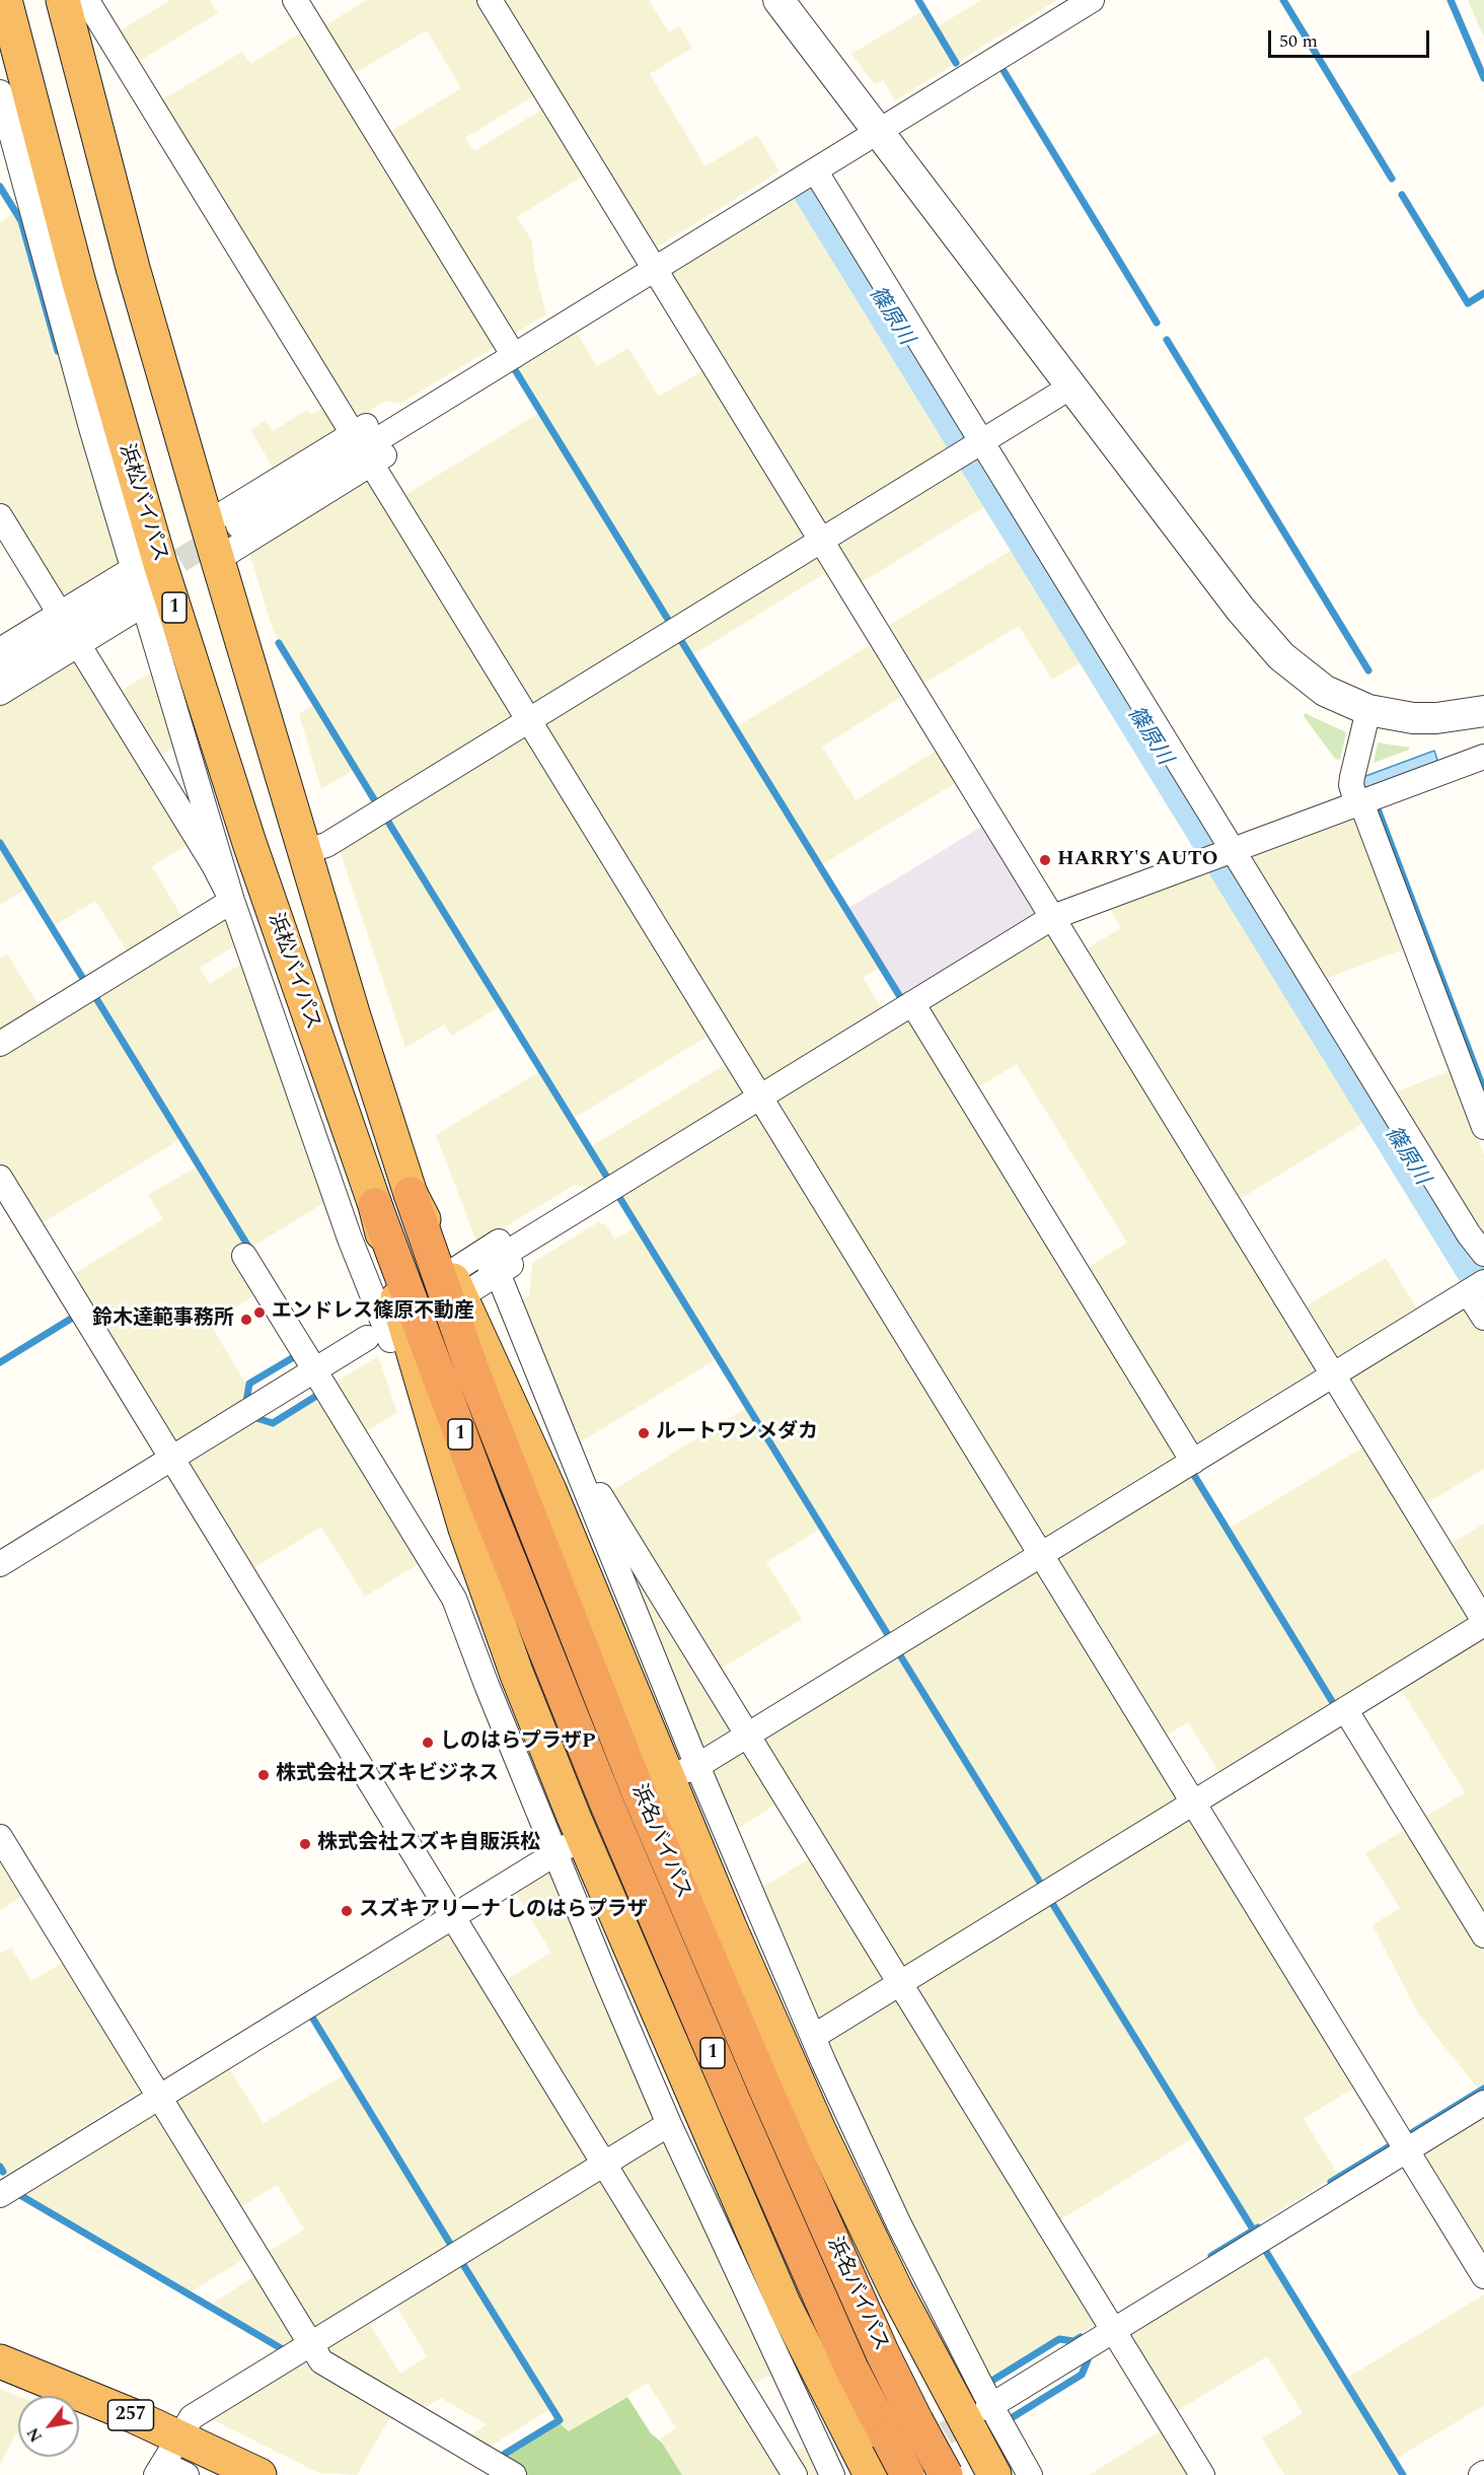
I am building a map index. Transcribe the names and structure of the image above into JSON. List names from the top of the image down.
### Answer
{
  "streets": {
    "highway": [
      "浜松バイパス",
      "1",
      "浜名バイパス",
      "257"
    ]
  },
  "crossings": [
    ["浜松バイパス", "浜名バイパス"],
    ["1", "浜名バイパス"]
  ],
  "water": ["篠原川"],
  "places": [
    "HARRY'S AUTO",
    "エンドレス篠原不動産",
    "鈴木達範事務所",
    "ルートワンメダカ",
    "しのはらプラザP",
    "株式会社スズキビジネス",
    "株式会社スズキ自販浜松",
    "スズキアリーナ しのはらプラザ"
  ],
  "scale_bar": "50 m",
  "north": "bottom left"
}
